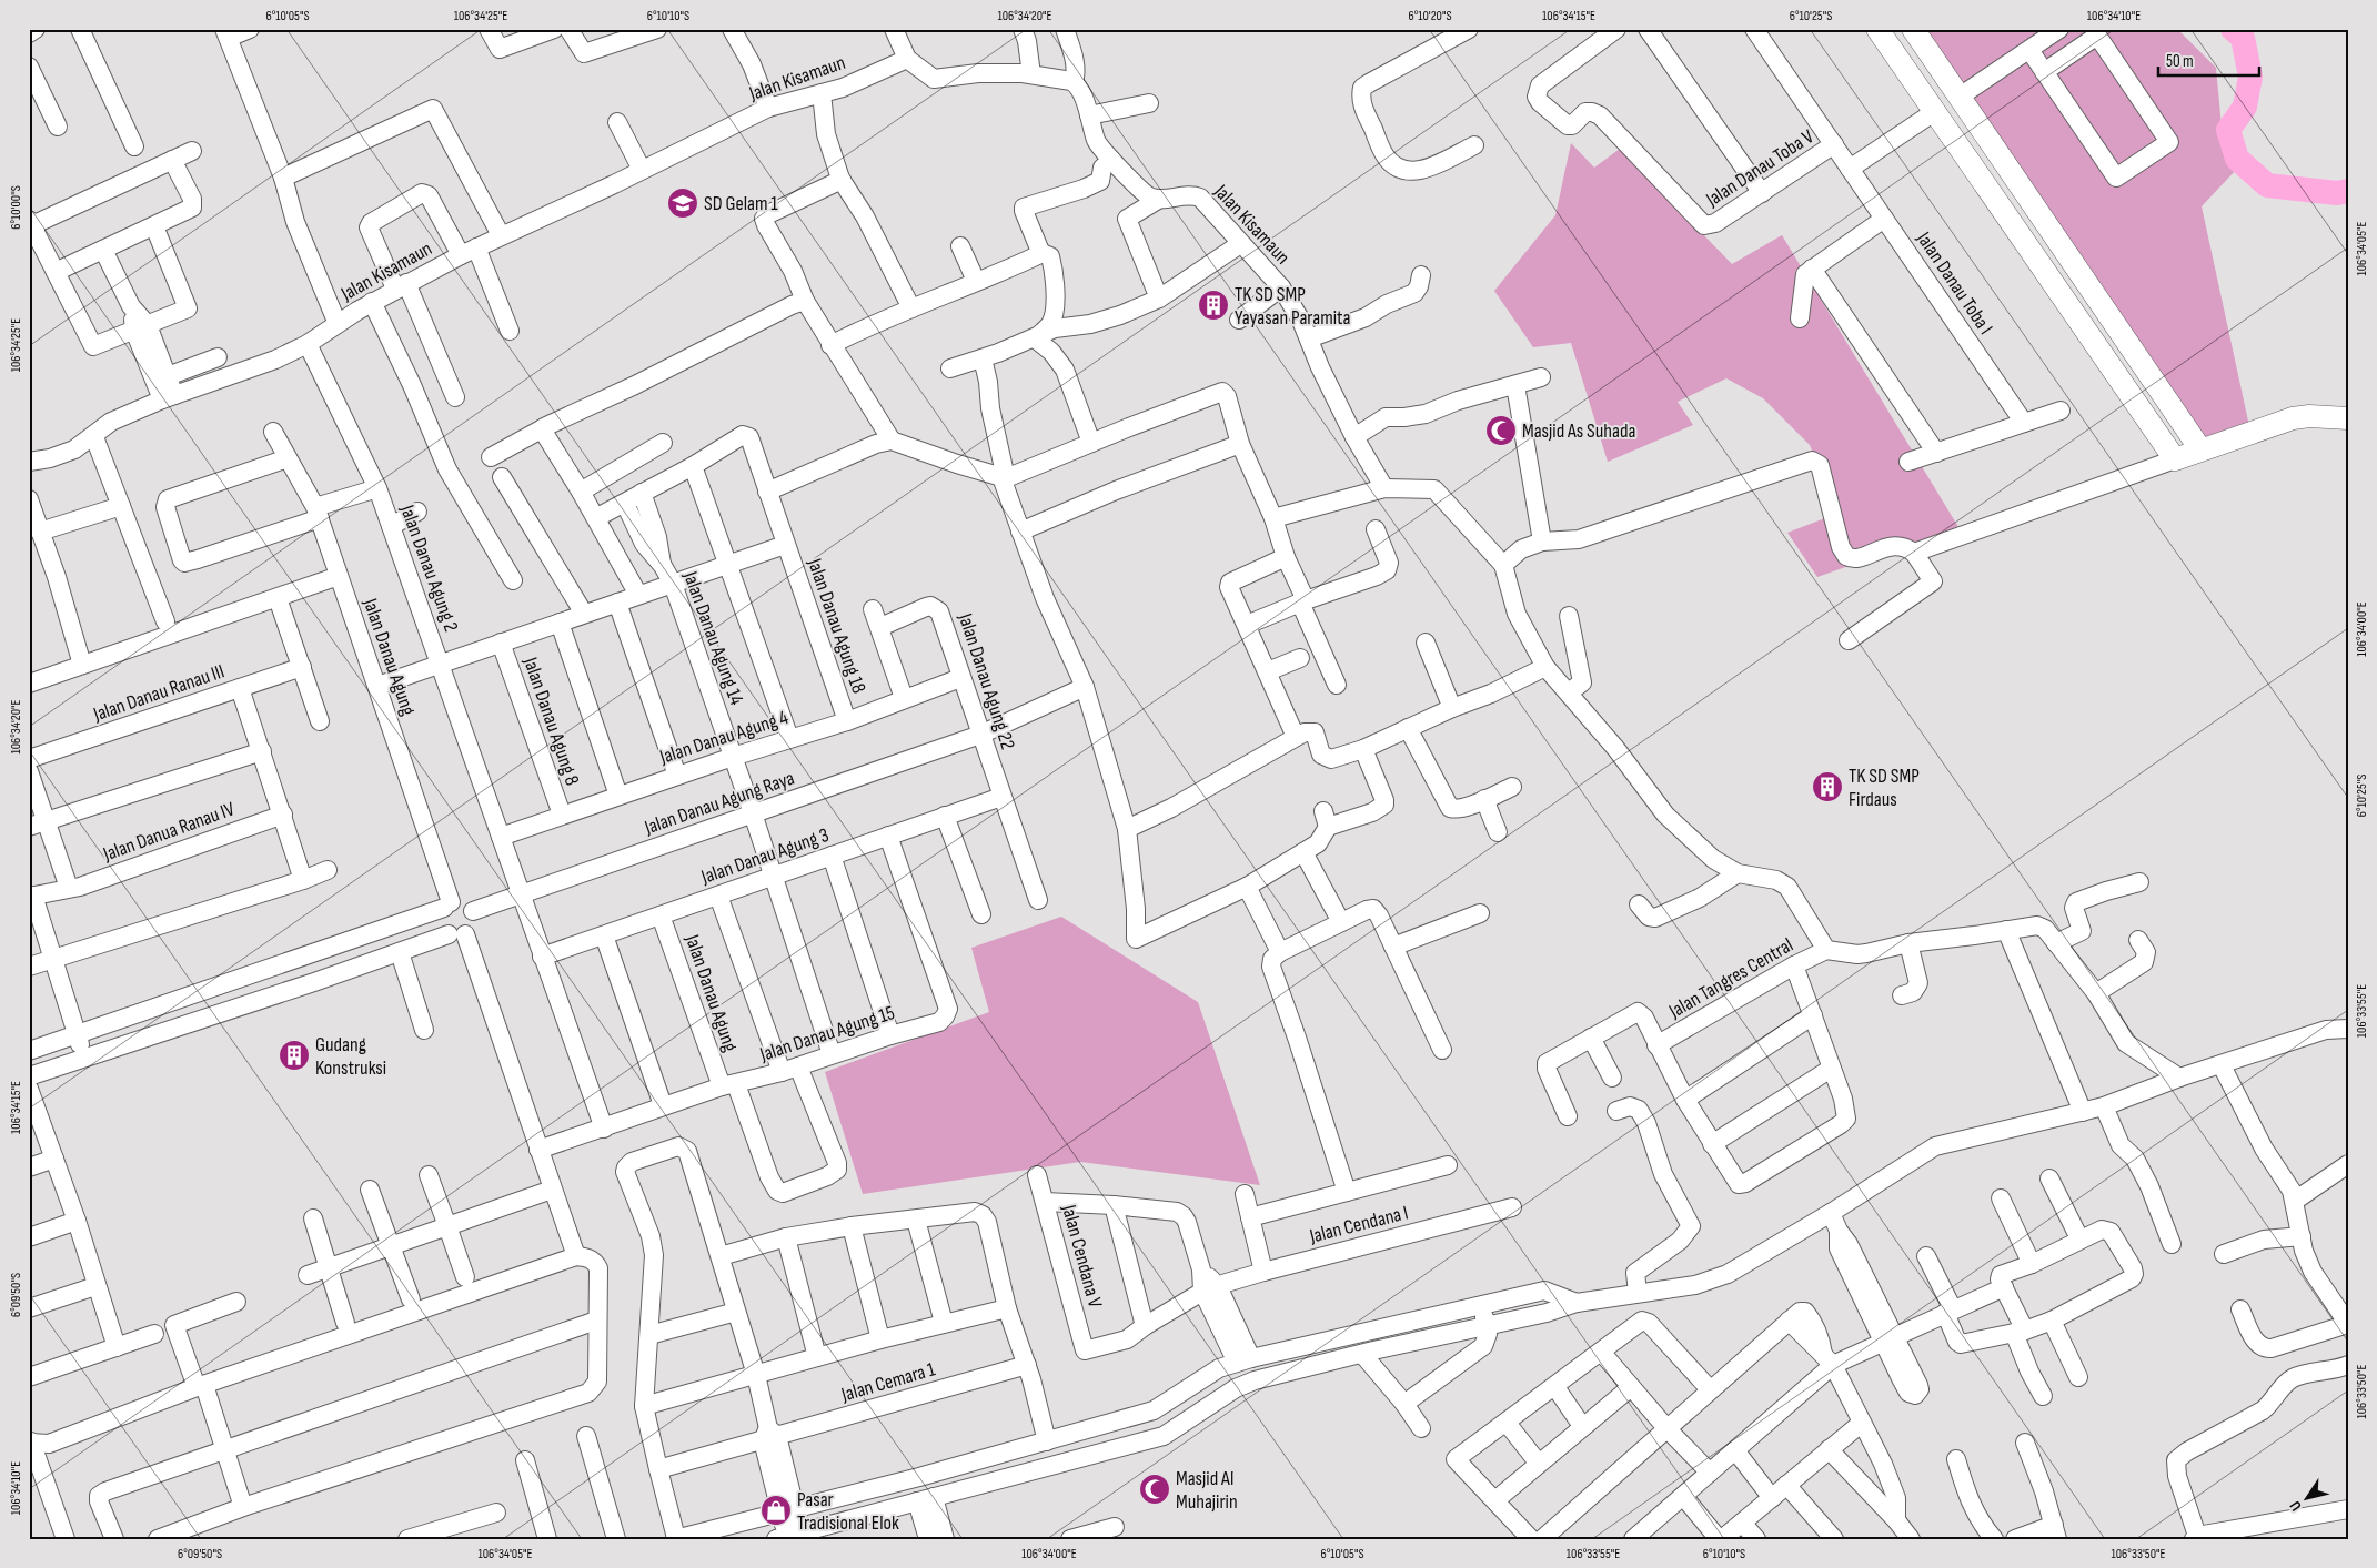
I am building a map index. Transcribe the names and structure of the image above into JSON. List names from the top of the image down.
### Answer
{
  "streets": {
    "street": [
      "Jalan Kisamaun",
      "Jalan Danau Toba V",
      "Jalan Danau Toba I",
      "Jalan Danau Agung 2",
      "Jalan Danau Agung 18",
      "Jalan Danau Agung 14",
      "Jalan Danau Agung",
      "Jalan Danau Agung 22",
      "Jalan Danau Ranau III",
      "Jalan Danau Agung 8",
      "Jalan Danau Agung 4",
      "Jalan Danau Agung Raya",
      "Jalan Danua Ranau IV",
      "Jalan Danau Agung 3",
      "Jalan Tangres Central",
      "Jalan Danau Agung 15",
      "Jalan Cendana I",
      "Jalan Cendana V",
      "Jalan Cemara 1"
    ]
  },
  "crossings": [
    ["Jalan Kisamaun", "Jalan Danau Agung 2"],
    ["Jalan Danau Toba V", "Jalan Danau Toba I"],
    ["Jalan Danau Agung 2", "Jalan Danau Agung 4"],
    ["Jalan Danau Agung 2", "Jalan Danau Agung Raya"],
    ["Jalan Danau Agung 2", "Jalan Danau Agung 3"],
    ["Jalan Danau Agung 2", "Jalan Danau Agung 15"],
    ["Jalan Danau Agung 18", "Jalan Danau Agung 4"],
    ["Jalan Danau Agung 14", "Jalan Danau Agung 4"],
    ["Jalan Danau Agung 14", "Jalan Danau Agung Raya"],
    ["Jalan Danau Agung 14", "Jalan Danau Agung 3"],
    ["Jalan Danau Agung 14", "Jalan Danau Agung 15"],
    ["Jalan Danau Agung", "Jalan Danau Agung Raya"],
    ["Jalan Danau Agung", "Jalan Danau Agung 3"],
    ["Jalan Danau Agung", "Jalan Danau Agung 15"],
    ["Jalan Danau Agung 22", "Jalan Danau Agung 4"],
    ["Jalan Danau Agung 22", "Jalan Danau Agung Raya"],
    ["Jalan Danau Agung 22", "Jalan Danau Agung 3"],
    ["Jalan Danau Agung 8", "Jalan Danau Agung 4"],
    ["Jalan Danau Agung 3", "Jalan Danau Agung 15"],
    ["Jalan Cendana I", "Jalan Cendana V"]
  ],
  "places": {
    "school or university": ["SD Gelam 1"],
    "building": ["TK SD SMP Yayasan Paramita", "TK SD SMP Firdaus", "Gudang Konstruksi"],
    "mosque": ["Masjid As Suhada", "Masjid Al Muhajirin"],
    "shop": ["Pasar Tradisional Elok"]
  },
  "scale_bar": "50 m",
  "north": "bottom left",
  "coordinates": [
    "6°10'05\"S",
    "106°34'25\"E",
    "6°10'10\"S",
    "106°34'20\"E",
    "6°10'20\"S",
    "106°34'15\"E",
    "6°10'25\"S",
    "106°34'10\"E",
    "6°10'00\"S",
    "106°34'05\"E",
    "106°34'00\"E",
    "106°33'55\"E",
    "6°09'50\"S",
    "106°33'50\"E"
  ]
}
